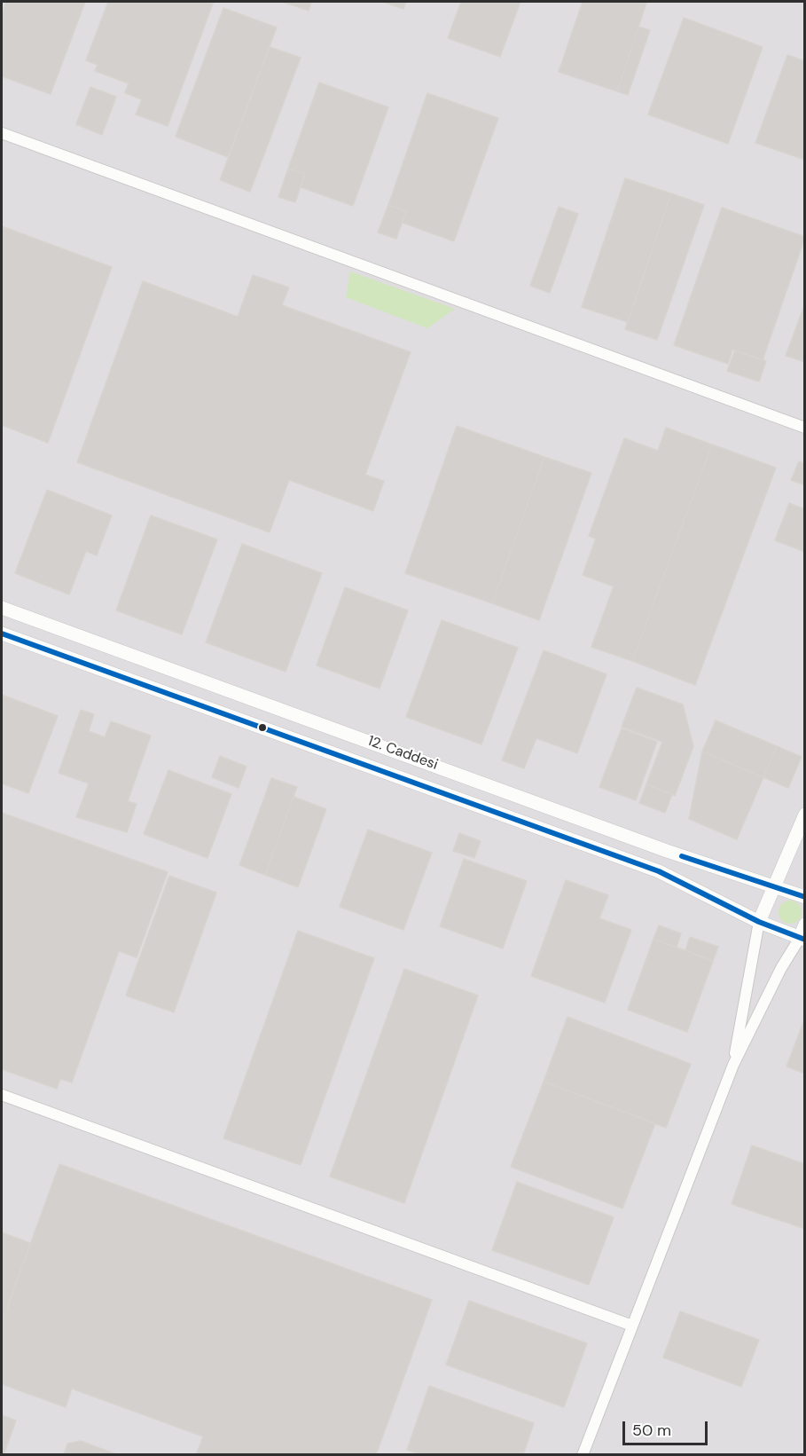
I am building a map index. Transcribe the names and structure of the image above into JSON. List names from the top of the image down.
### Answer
{
  "streets": {
    "street": ["12. Caddesi"]
  },
  "scale_bar": "50 m"
}
